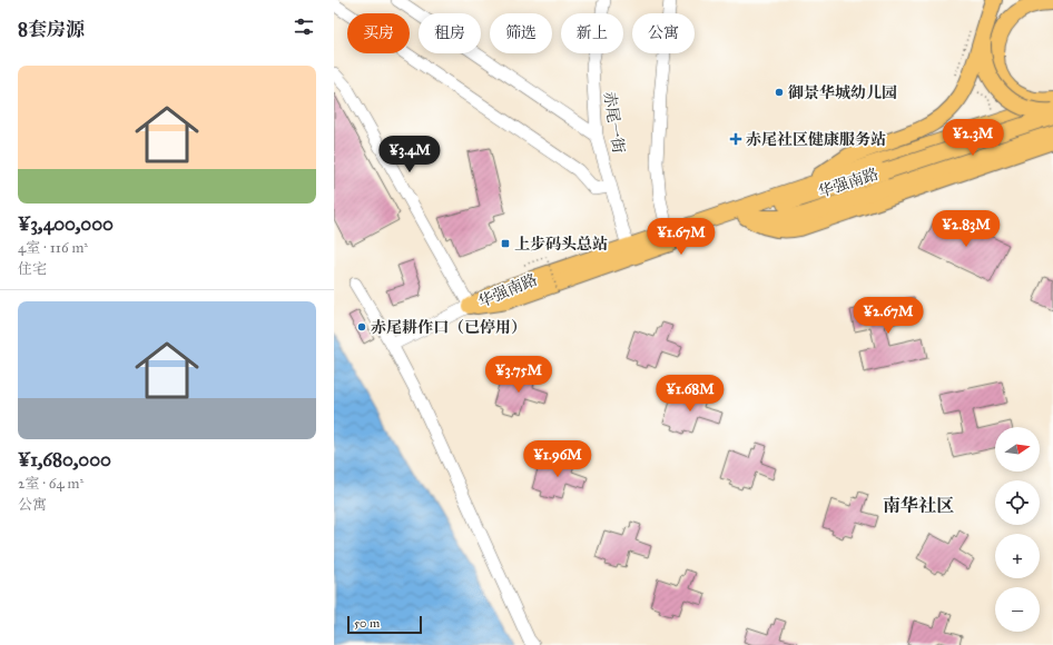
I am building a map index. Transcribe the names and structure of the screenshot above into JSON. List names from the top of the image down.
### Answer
{
  "streets": {
    "main road": ["华强南路"],
    "street": ["赤尾一街"]
  },
  "crossings": [
    ["赤尾一街", "华强南路"]
  ],
  "districts": ["南华社区"],
  "places": {
    "other": ["御景华城幼儿园", "赤尾耕作口（已停用）"],
    "health": ["赤尾社区健康服务站"],
    "transit": ["上步码头总站"]
  },
  "scale_bar": "50 m",
  "north": "right",
  "page": {
    "heading": "8套房源",
    "chip": [
      "买房",
      "租房",
      "筛选",
      "新上",
      "公寓"
    ],
    "list": [
      {
        "name": "¥3,400,000",
        "note": "4室 · 116 m² · 住宅"
      },
      {
        "name": "¥1,680,000",
        "note": "2室 · 64 m² · 公寓"
      }
    ],
    "price": [
      "¥2.3M",
      "¥3.4M",
      "¥2.83M",
      "¥1.67M",
      "¥2.67M",
      "¥3.75M",
      "¥1.68M",
      "¥1.96M"
    ],
    "map_buttons": ["+", "−"],
    "scale": "50 m"
  }
}
